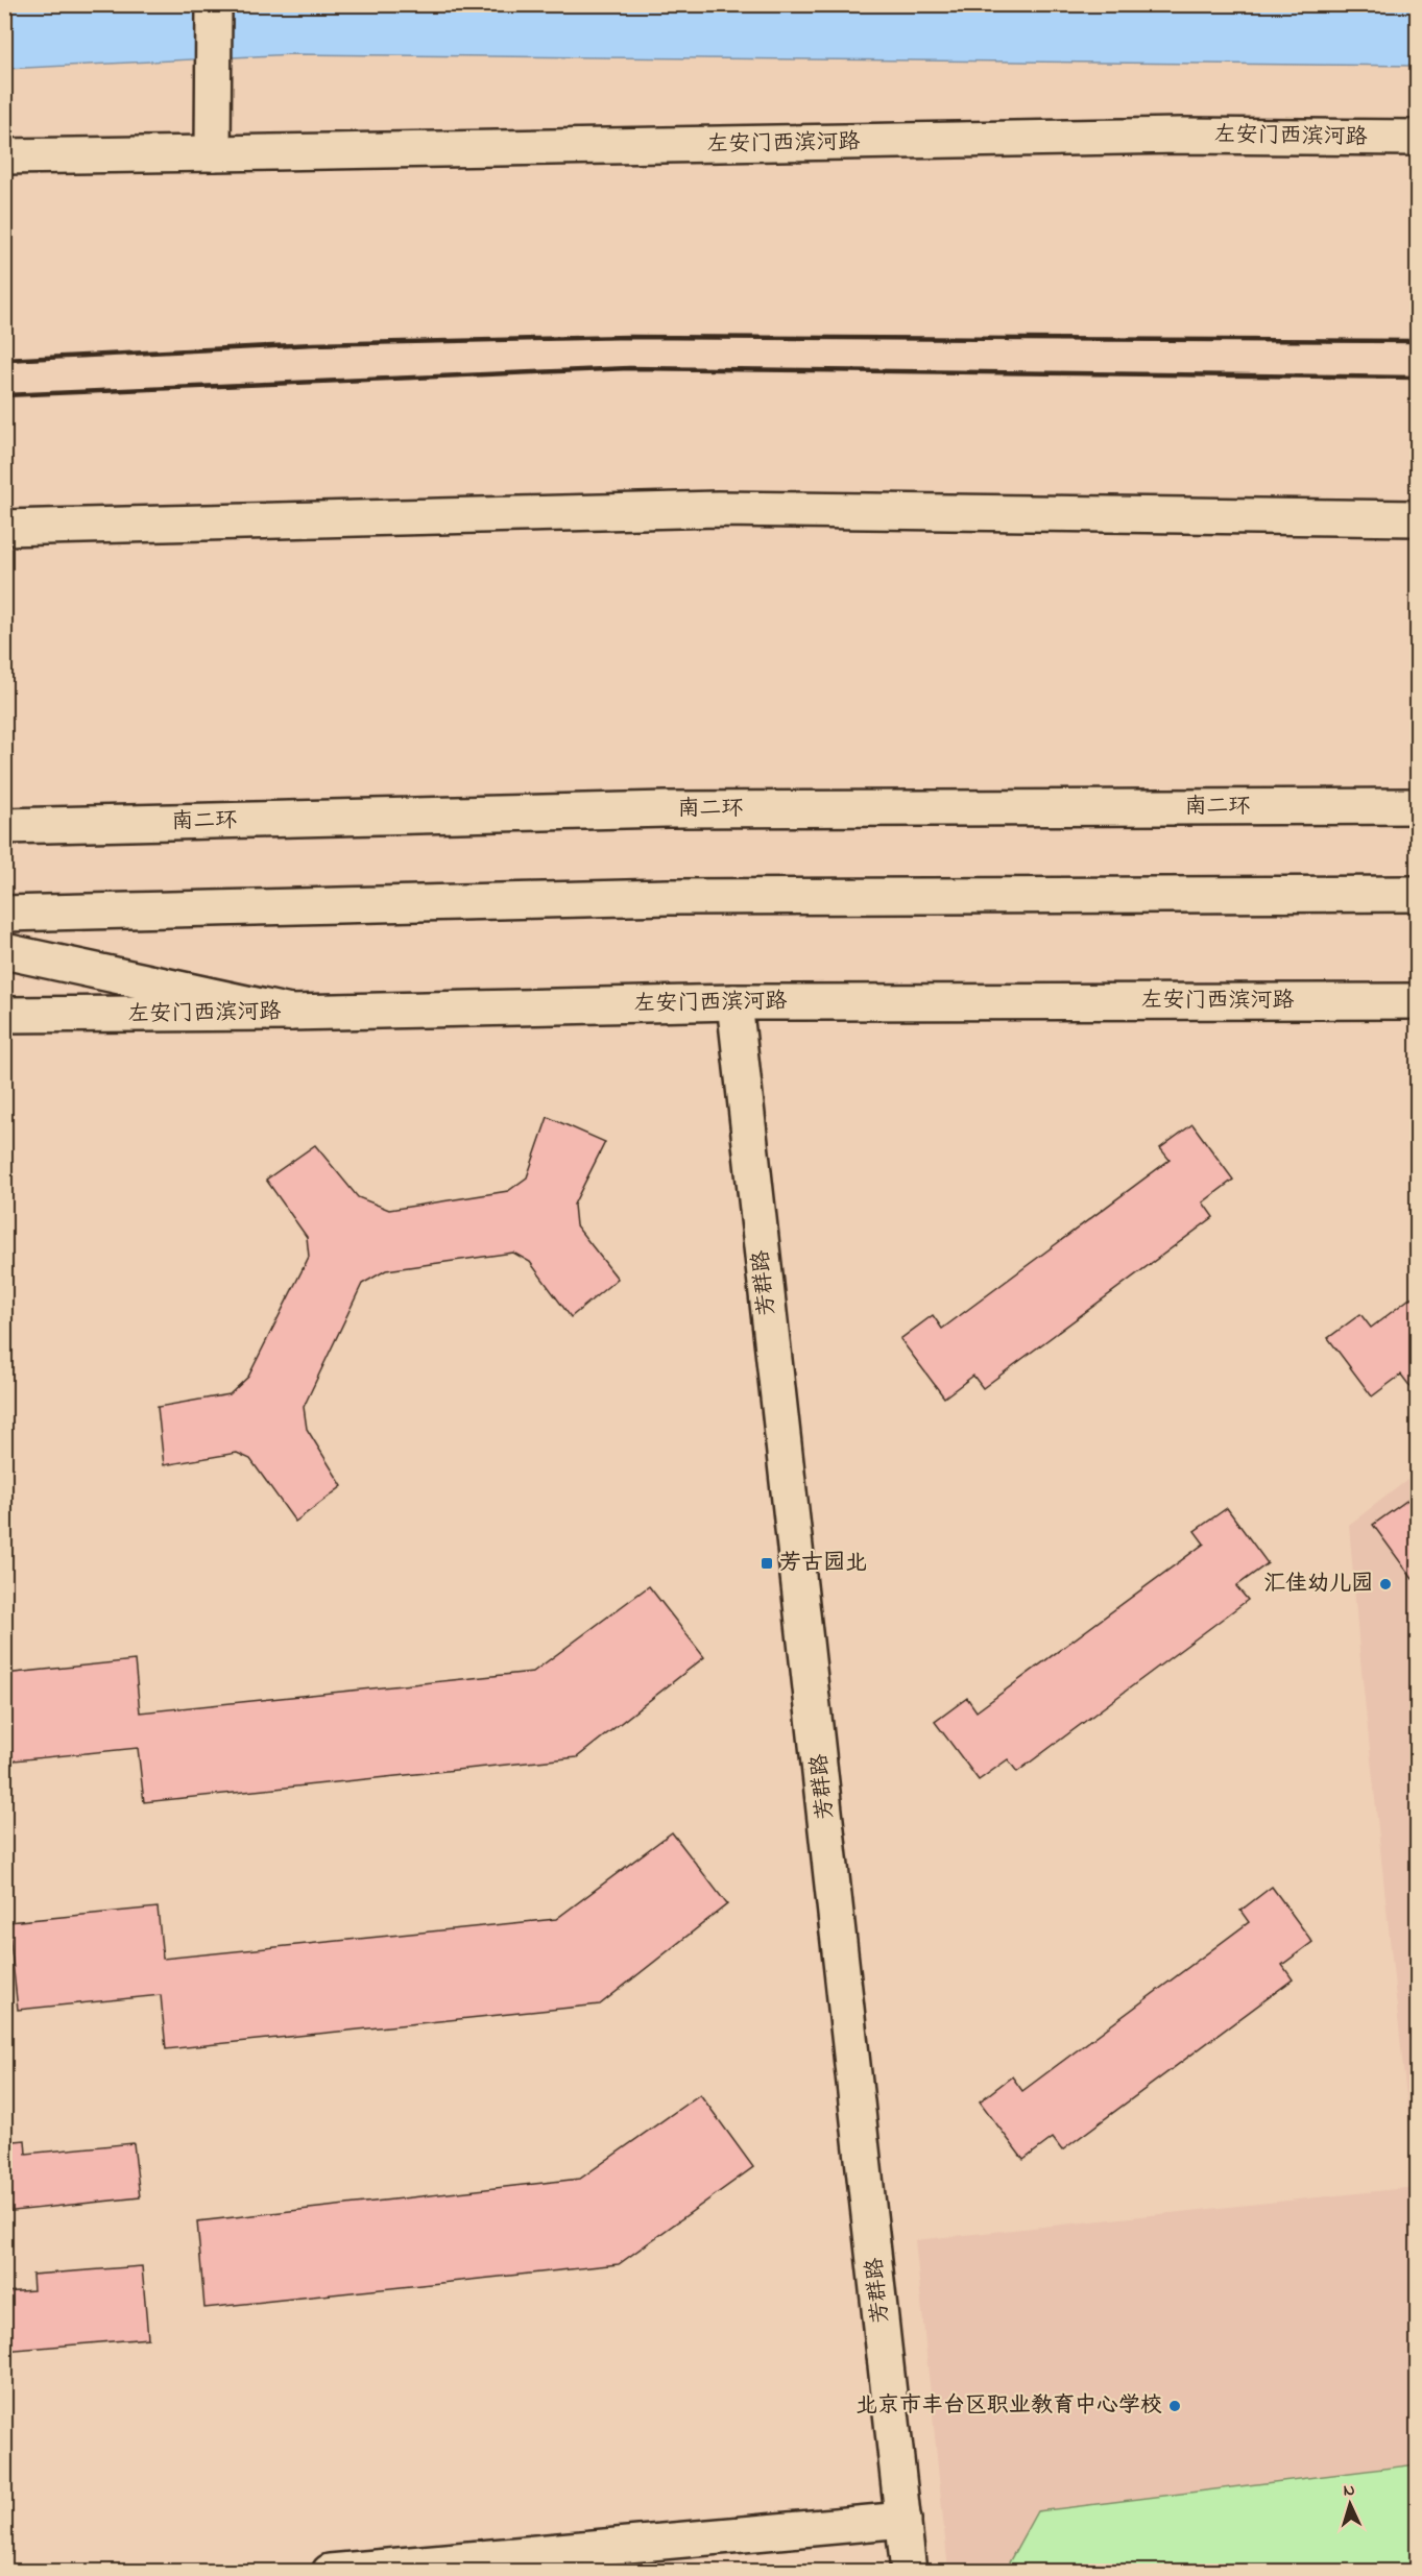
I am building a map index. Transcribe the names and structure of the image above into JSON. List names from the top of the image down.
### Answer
{
  "streets": {
    "main road": ["左安门西滨河路", "南二环", "芳群路"]
  },
  "crossings": [
    ["左安门西滨河路", "芳群路"]
  ],
  "places": {
    "transit": ["芳古园北"],
    "other": ["汇佳幼儿园", "北京市丰台区职业教育中心学校"]
  },
  "north": "top"
}
